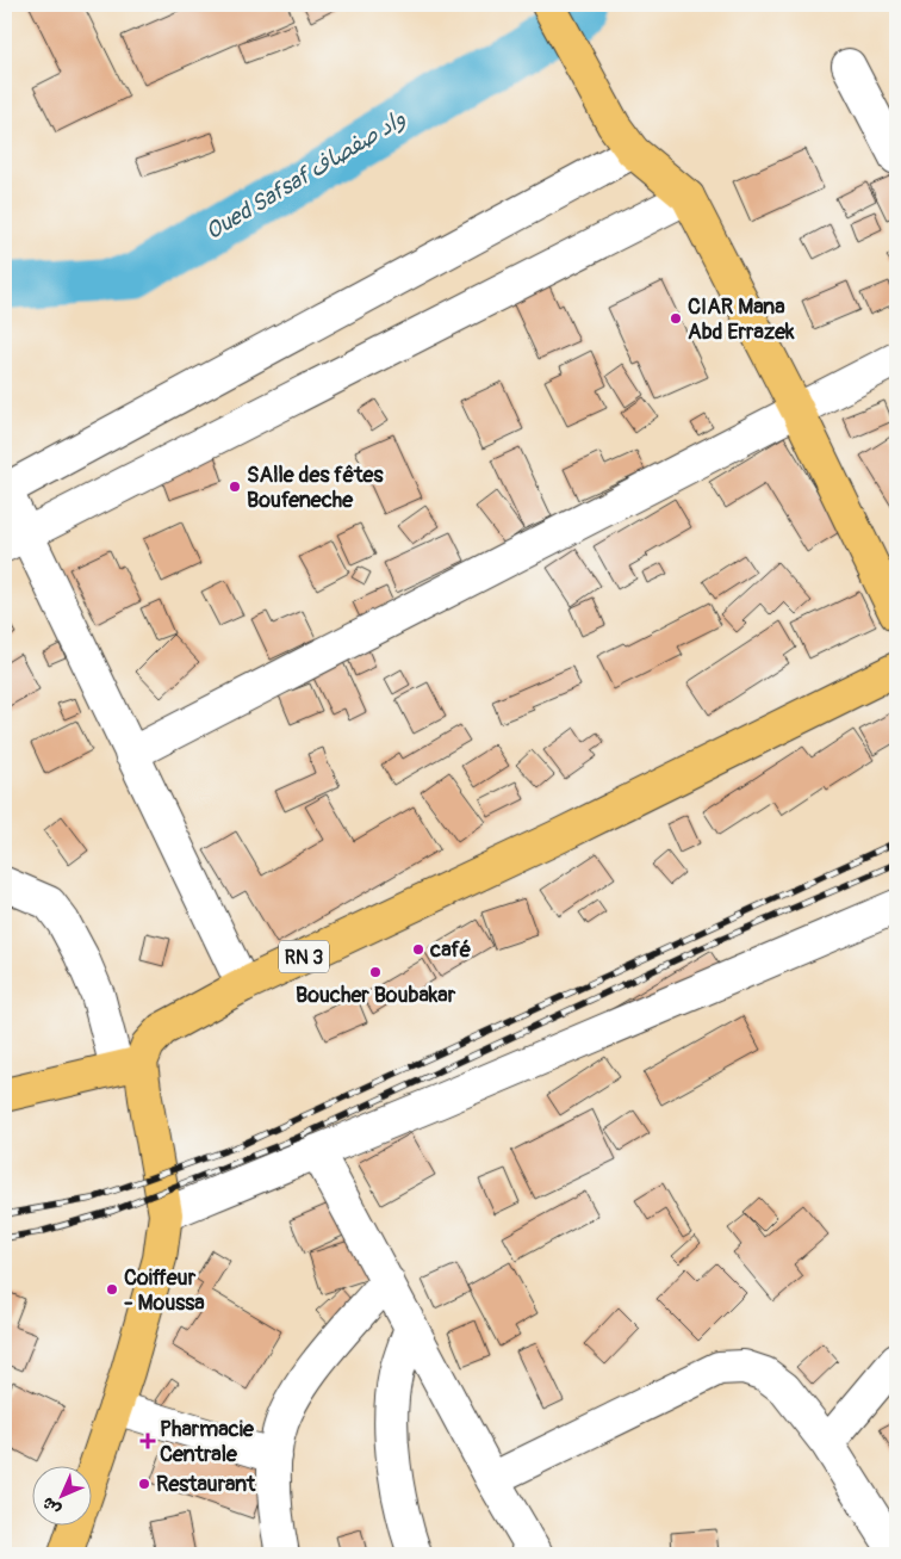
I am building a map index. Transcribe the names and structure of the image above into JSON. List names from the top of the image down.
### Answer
{
  "streets": {
    "main road": ["RN 3"]
  },
  "water": ["Oued Safsaf واد صفصاف"],
  "places": {
    "other": [
      "CIAR Mana Abd Errazek",
      "SAlle des fêtes Boufeneche",
      "café",
      "Boucher Boubakar",
      "Coiffeur - Moussa",
      "Restaurant"
    ],
    "health": ["Pharmacie Centrale"]
  },
  "north": "bottom left"
}
